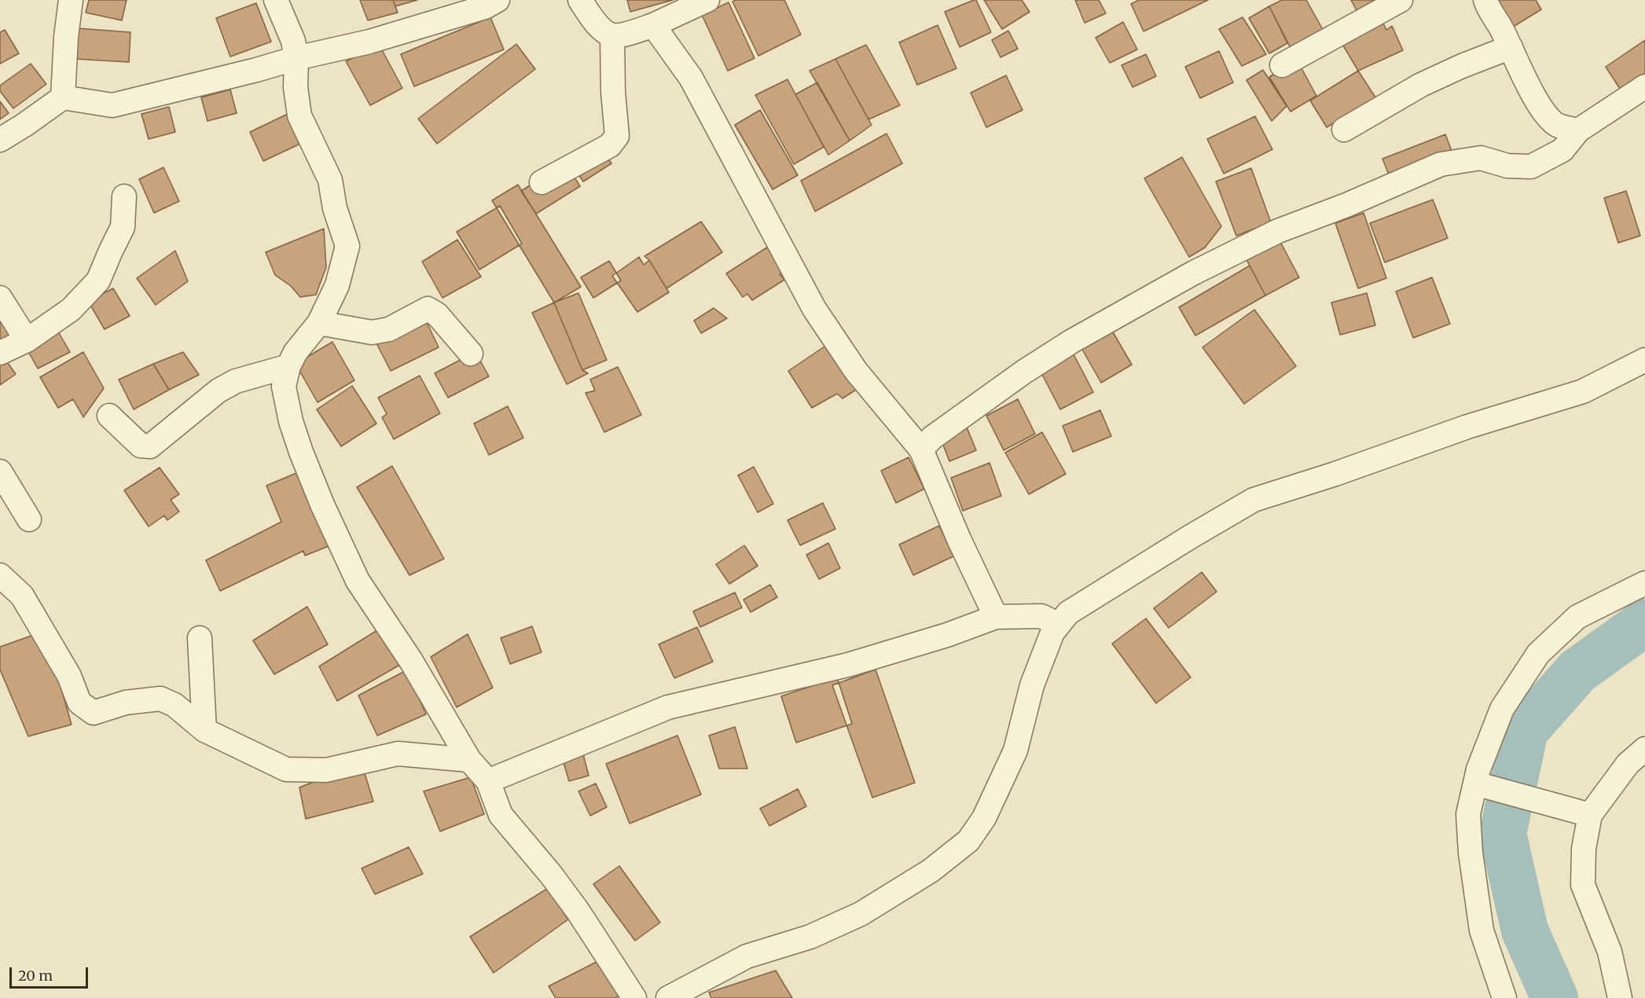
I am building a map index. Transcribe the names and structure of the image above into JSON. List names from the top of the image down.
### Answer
{
  "scale_bar": "20 m"
}
